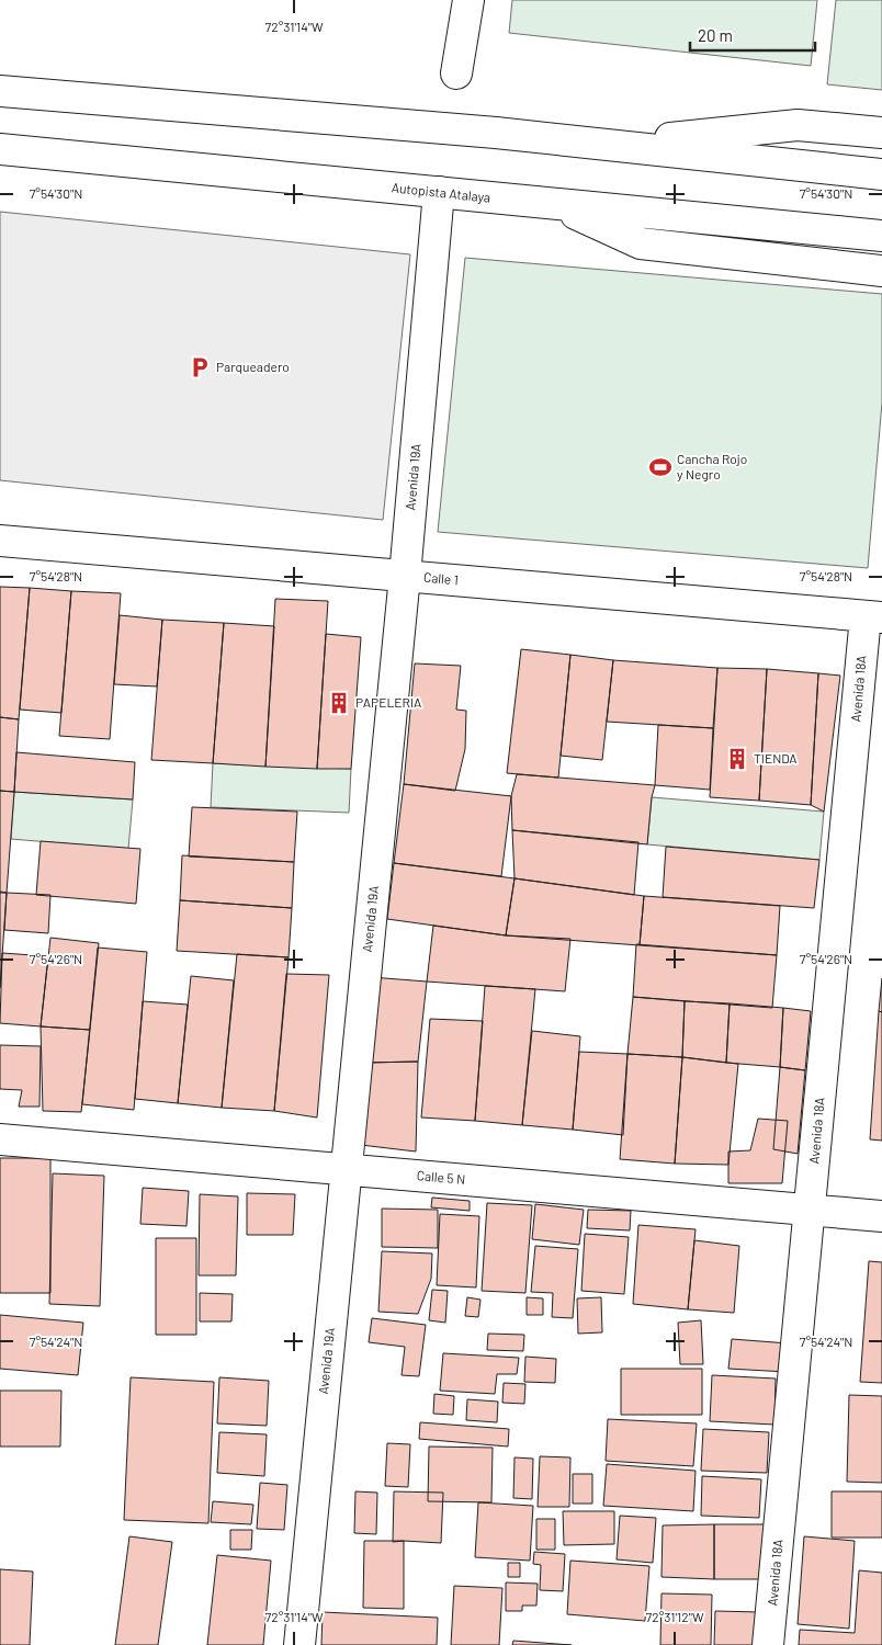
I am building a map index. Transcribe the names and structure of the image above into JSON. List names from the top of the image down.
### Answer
{
  "streets": {
    "street": [
      "Autopista Atalaya",
      "Avenida 19A",
      "Calle 1",
      "Avenida 18A",
      "Calle 5 N"
    ]
  },
  "crossings": [
    ["Autopista Atalaya", "Avenida 19A"],
    ["Avenida 19A", "Calle 1"],
    ["Avenida 19A", "Calle 5 N"],
    ["Calle 1", "Avenida 18A"],
    ["Avenida 18A", "Calle 5 N"]
  ],
  "places": {
    "parking": ["Parqueadero"],
    "sports": ["Cancha Rojo y Negro"],
    "building": ["PAPELERIA", "TIENDA"]
  },
  "scale_bar": "20 m",
  "coordinates": [
    "72°31'14\"W",
    "7°54'30\"N",
    "7°54'28\"N",
    "7°54'26\"N",
    "7°54'24\"N",
    "72°31'12\"W"
  ]
}
